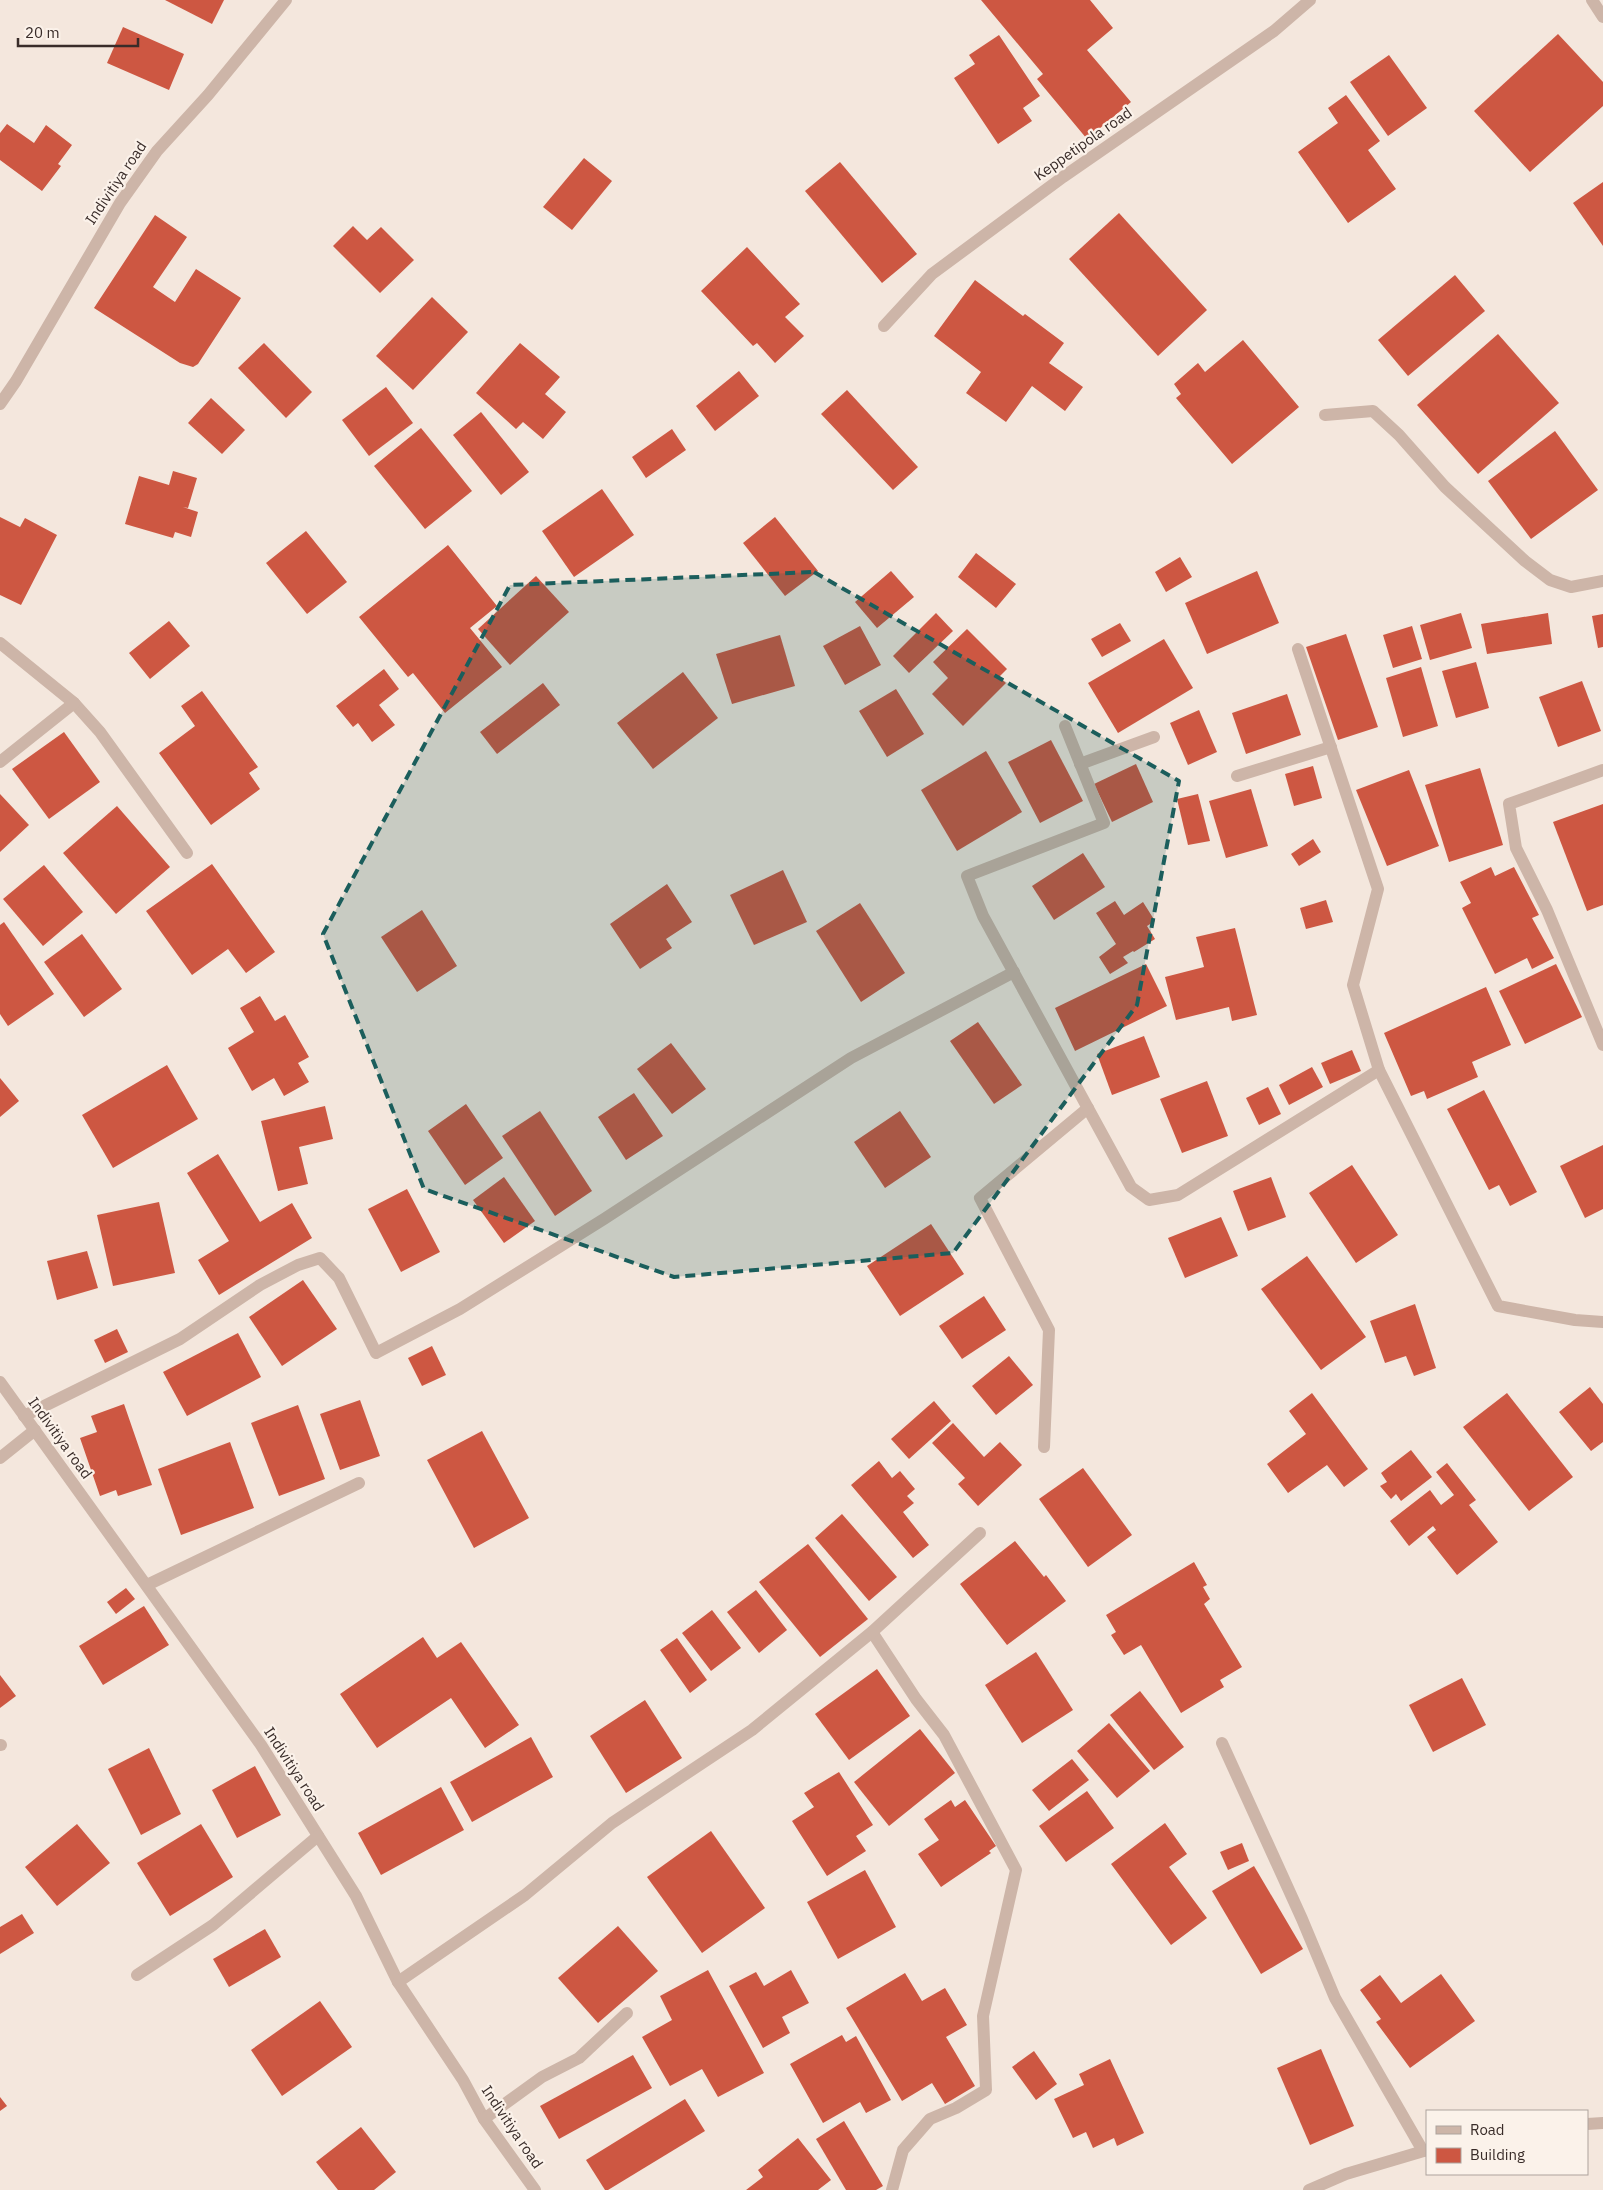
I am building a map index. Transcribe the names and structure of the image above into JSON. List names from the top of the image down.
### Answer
{
  "streets": {
    "street": ["Keppetipola road", "Indivitiya road"]
  },
  "legend": ["Road", "Building"],
  "scale_bar": "20 m"
}
